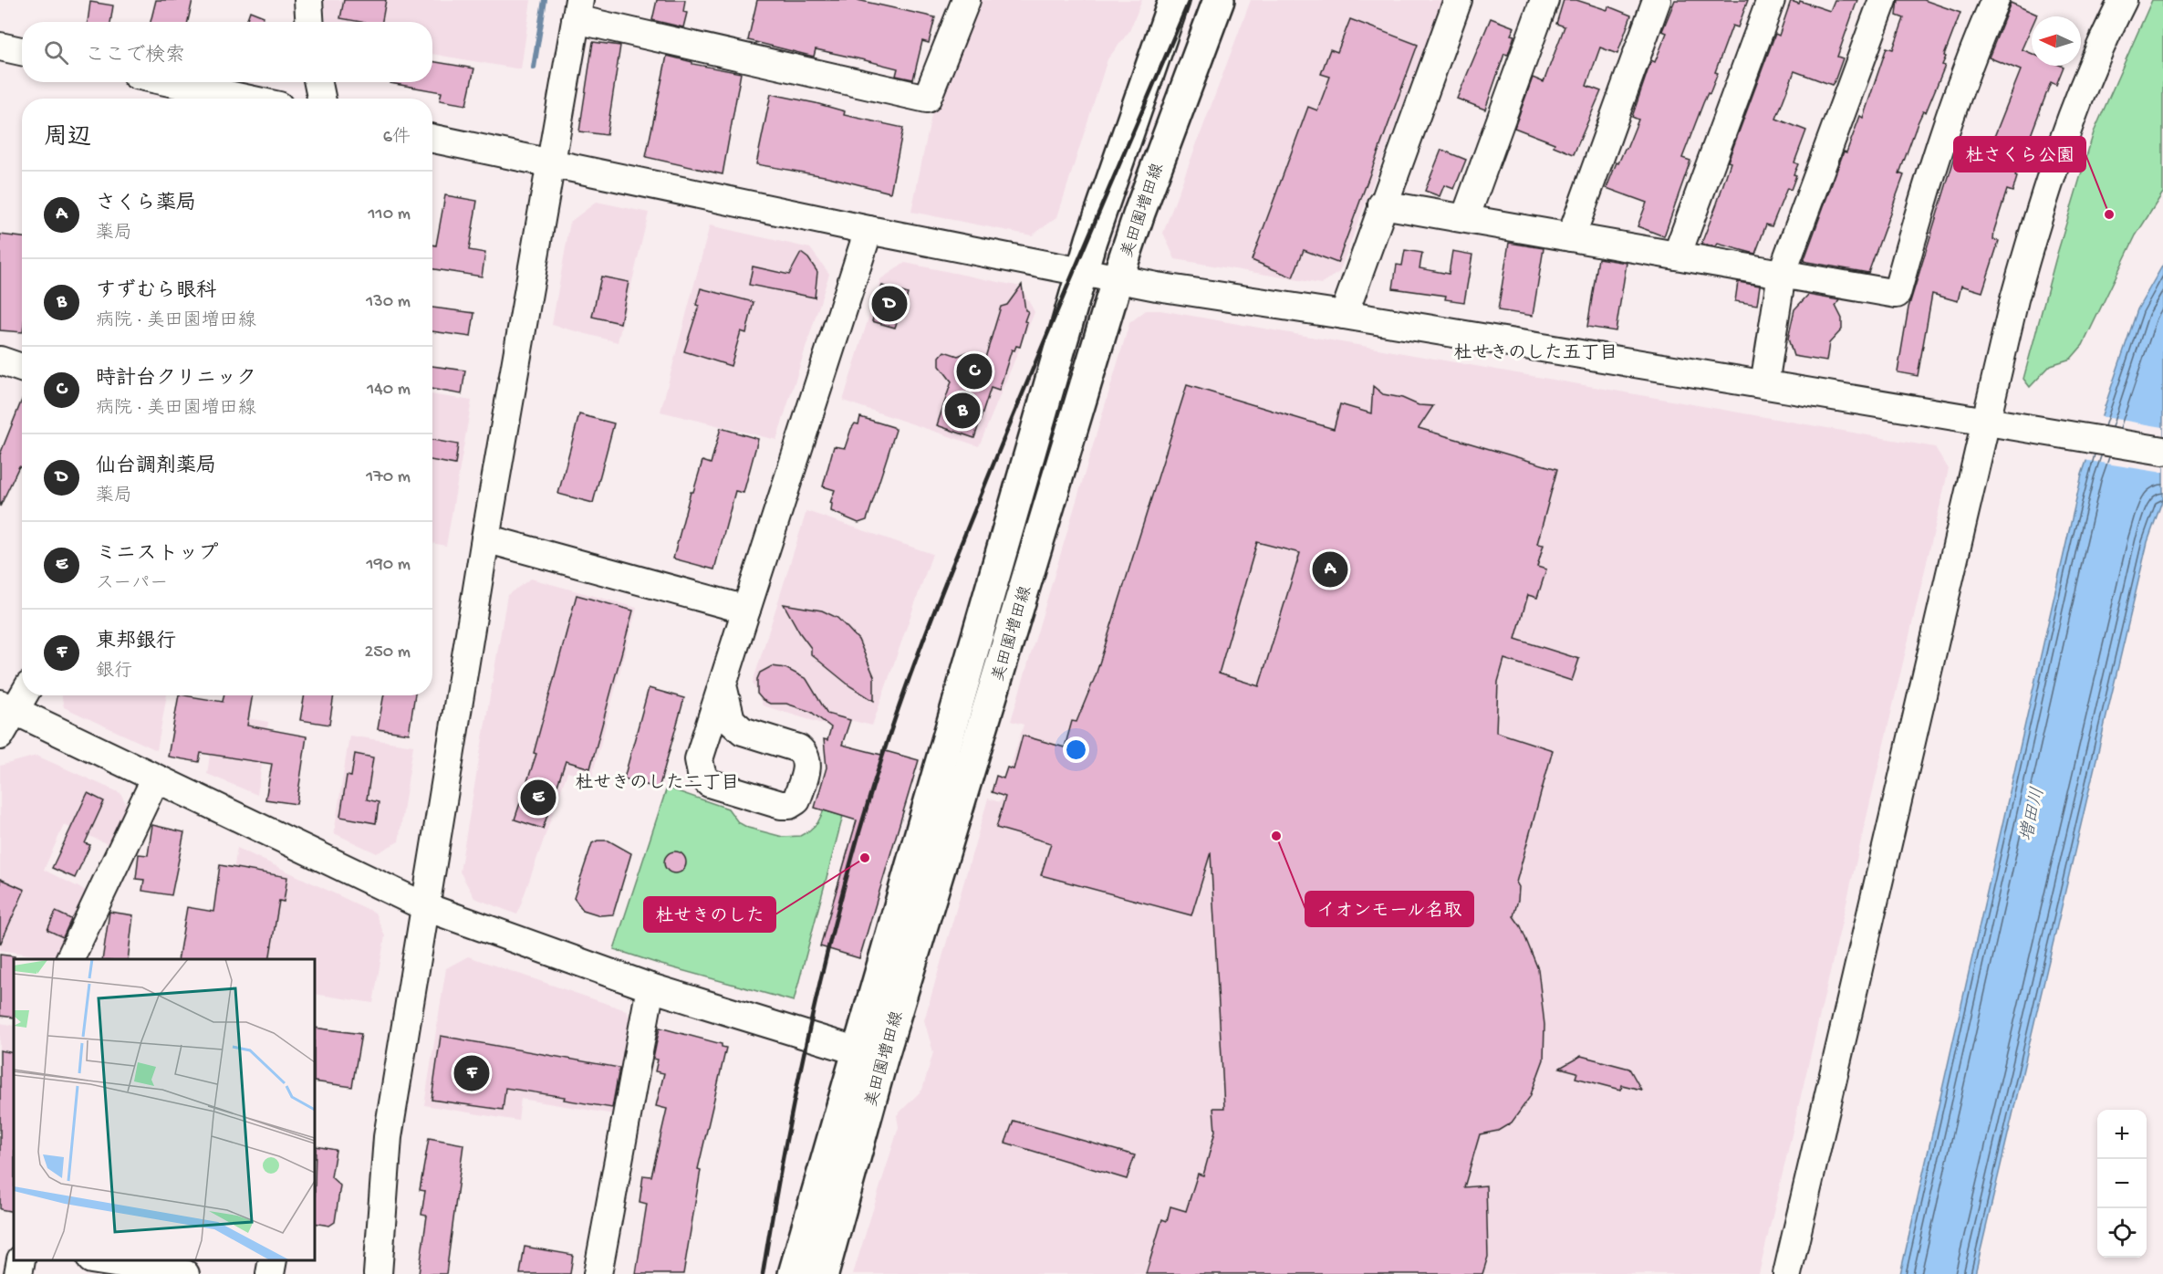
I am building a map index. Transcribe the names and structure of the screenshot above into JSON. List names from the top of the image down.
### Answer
{
  "streets": {
    "main road": ["美田園増田線"]
  },
  "districts": ["杜せきのした五丁目", "杜せきのした二丁目"],
  "water": ["増田川"],
  "places": ["杜さくら公園", "イオンモール名取", "杜せきのした"],
  "north": "left",
  "page": {
    "search": "ここで検索",
    "heading": ["周辺", "6件"],
    "list": [
      {
        "mark": "A",
        "name": "さくら薬局",
        "note": "薬局",
        "value": "110 m"
      },
      {
        "mark": "B",
        "name": "すずむら眼科",
        "note": "病院 · 美田園増田線",
        "value": "130 m"
      },
      {
        "mark": "C",
        "name": "時計台クリニック",
        "note": "病院 · 美田園増田線",
        "value": "140 m"
      },
      {
        "mark": "D",
        "name": "仙台調剤薬局",
        "note": "薬局",
        "value": "170 m"
      },
      {
        "mark": "E",
        "name": "ミニストップ",
        "note": "スーパー",
        "value": "190 m"
      },
      {
        "mark": "F",
        "name": "東邦銀行",
        "note": "銀行",
        "value": "250 m"
      }
    ],
    "pins": [
      "D",
      "C",
      "B",
      "A",
      "E",
      "F"
    ],
    "map_buttons": ["+", "−"]
  }
}
